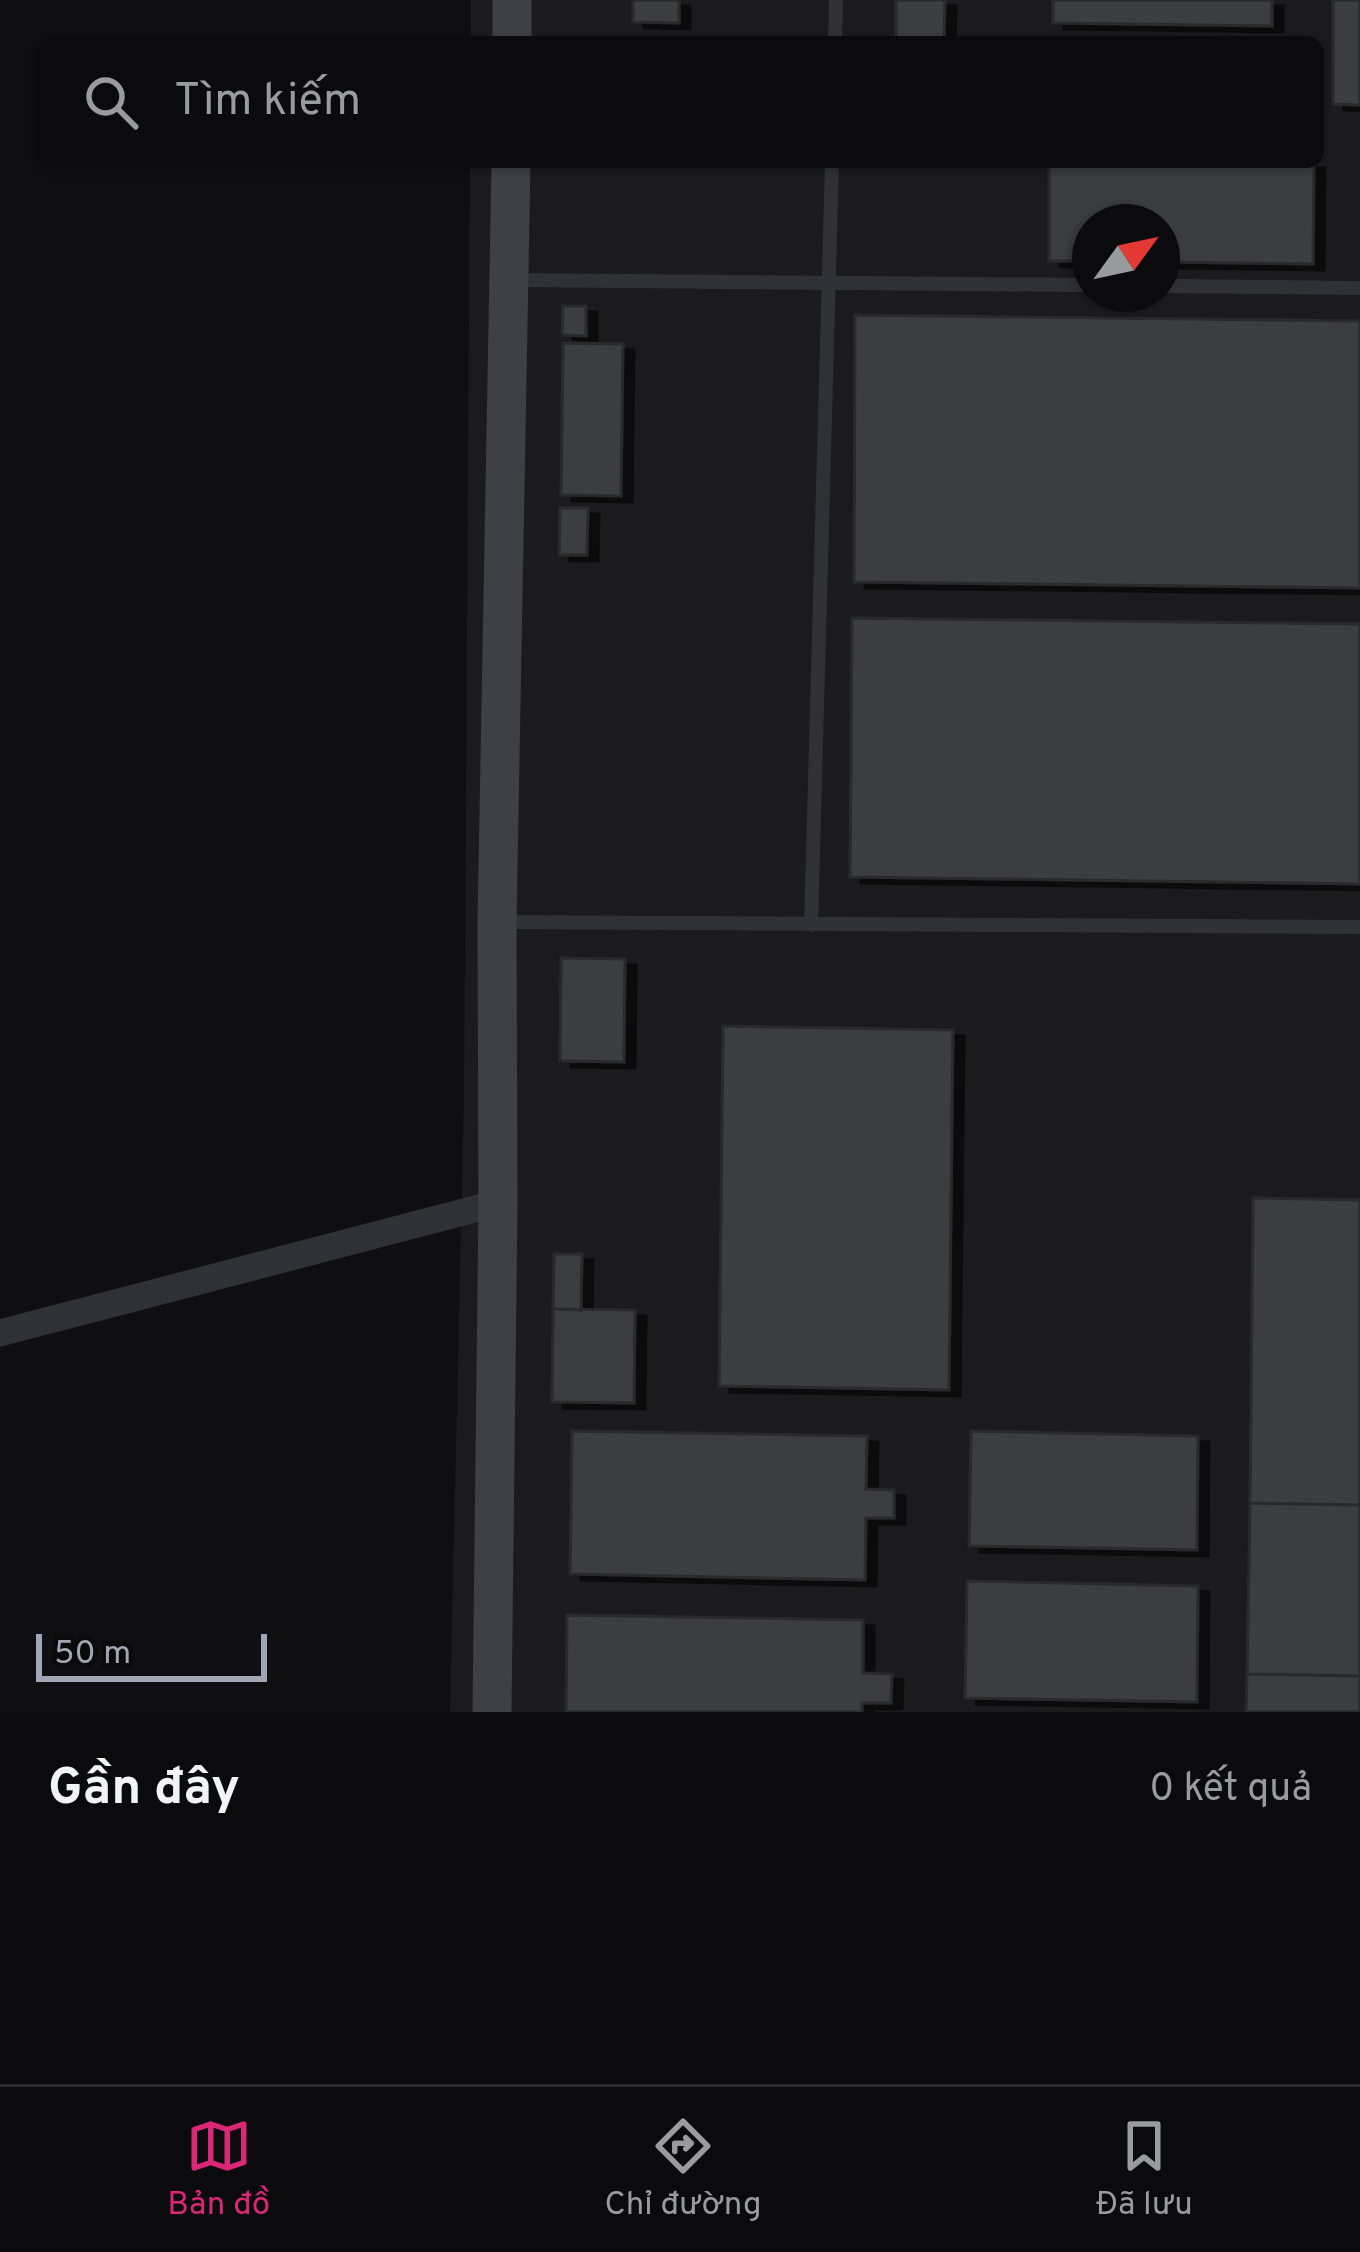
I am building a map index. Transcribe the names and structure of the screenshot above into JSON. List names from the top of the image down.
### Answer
{
  "scale_bar": "50 m",
  "north": "top right",
  "page": {
    "search": "Tìm kiếm",
    "scale": "50 m",
    "heading": ["Gần đây", "0 kết quả"],
    "nav": ["Bản đồ", "Chỉ đường", "Đã lưu"]
  }
}
